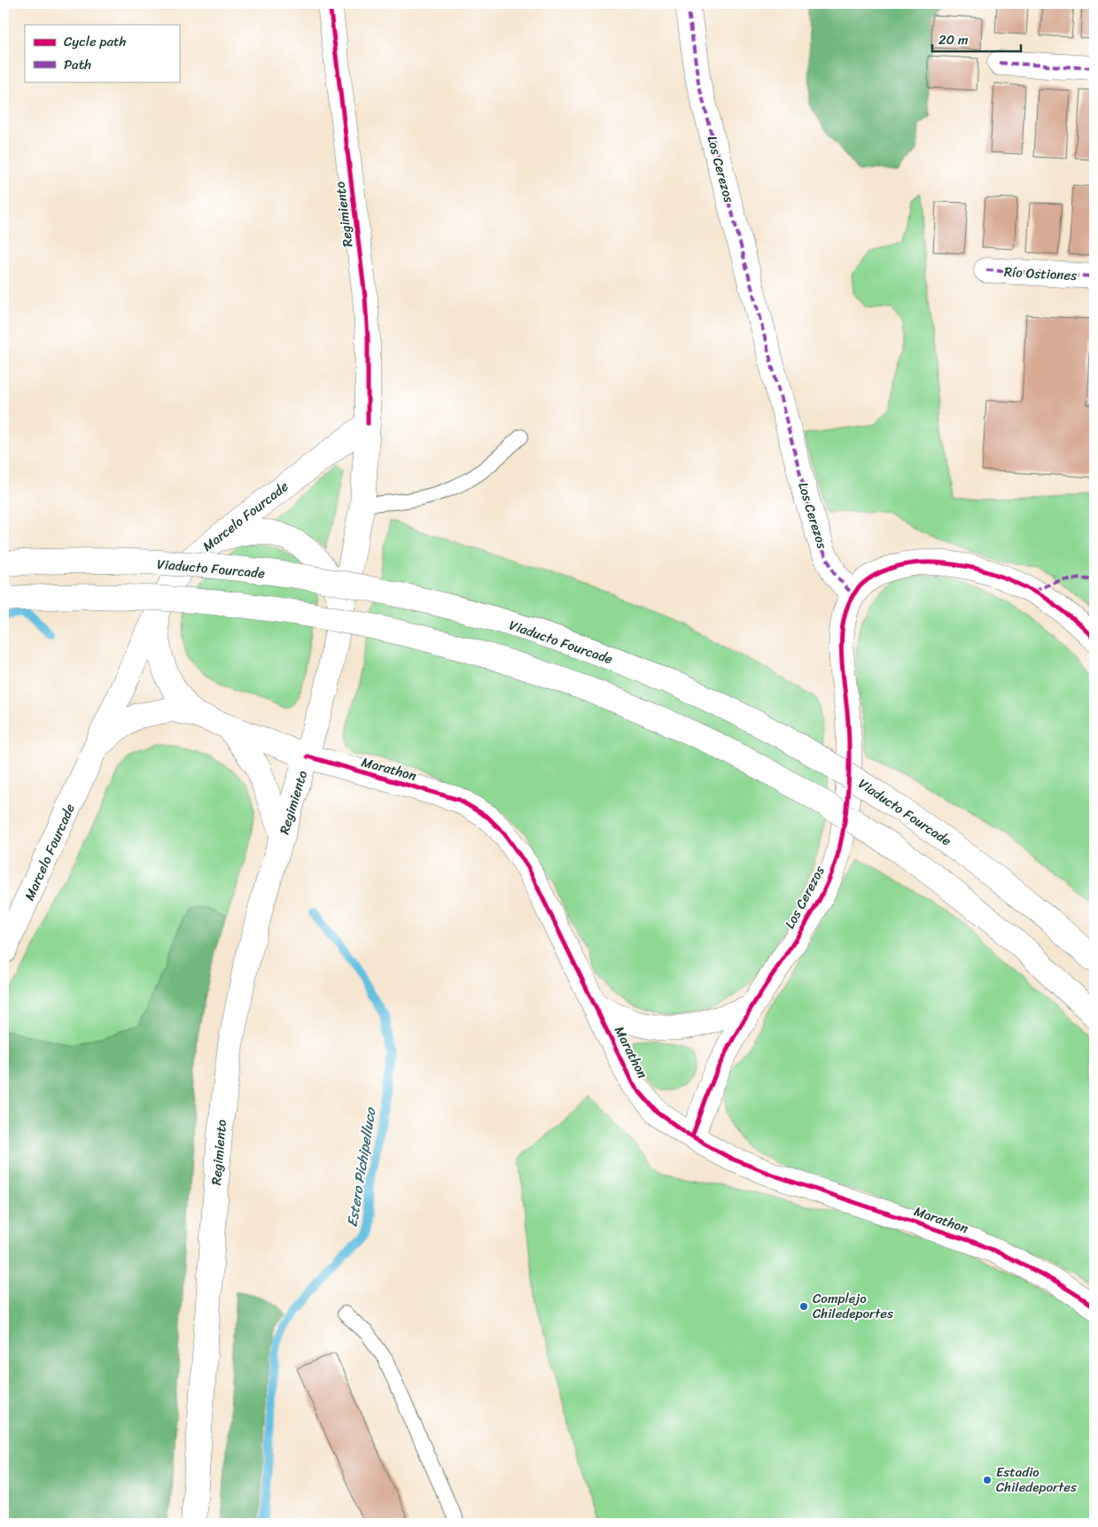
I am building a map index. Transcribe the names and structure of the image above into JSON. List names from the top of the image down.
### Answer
{
  "streets": {
    "main road": [
      "Los Cerezos",
      "Regimiento",
      "Río Ostiones",
      "Marcelo Fourcade",
      "Viaducto Fourcade",
      "Marathon"
    ]
  },
  "crossings": [
    ["Los Cerezos", "Marathon"],
    ["Regimiento", "Marcelo Fourcade"],
    ["Regimiento", "Marathon"],
    ["Marcelo Fourcade", "Marathon"]
  ],
  "water": ["Estero Pichipelluco"],
  "places": ["Complejo Chiledeportes", "Estadio Chiledeportes"],
  "legend": ["Cycle path", "Path"],
  "scale_bar": "20 m"
}
